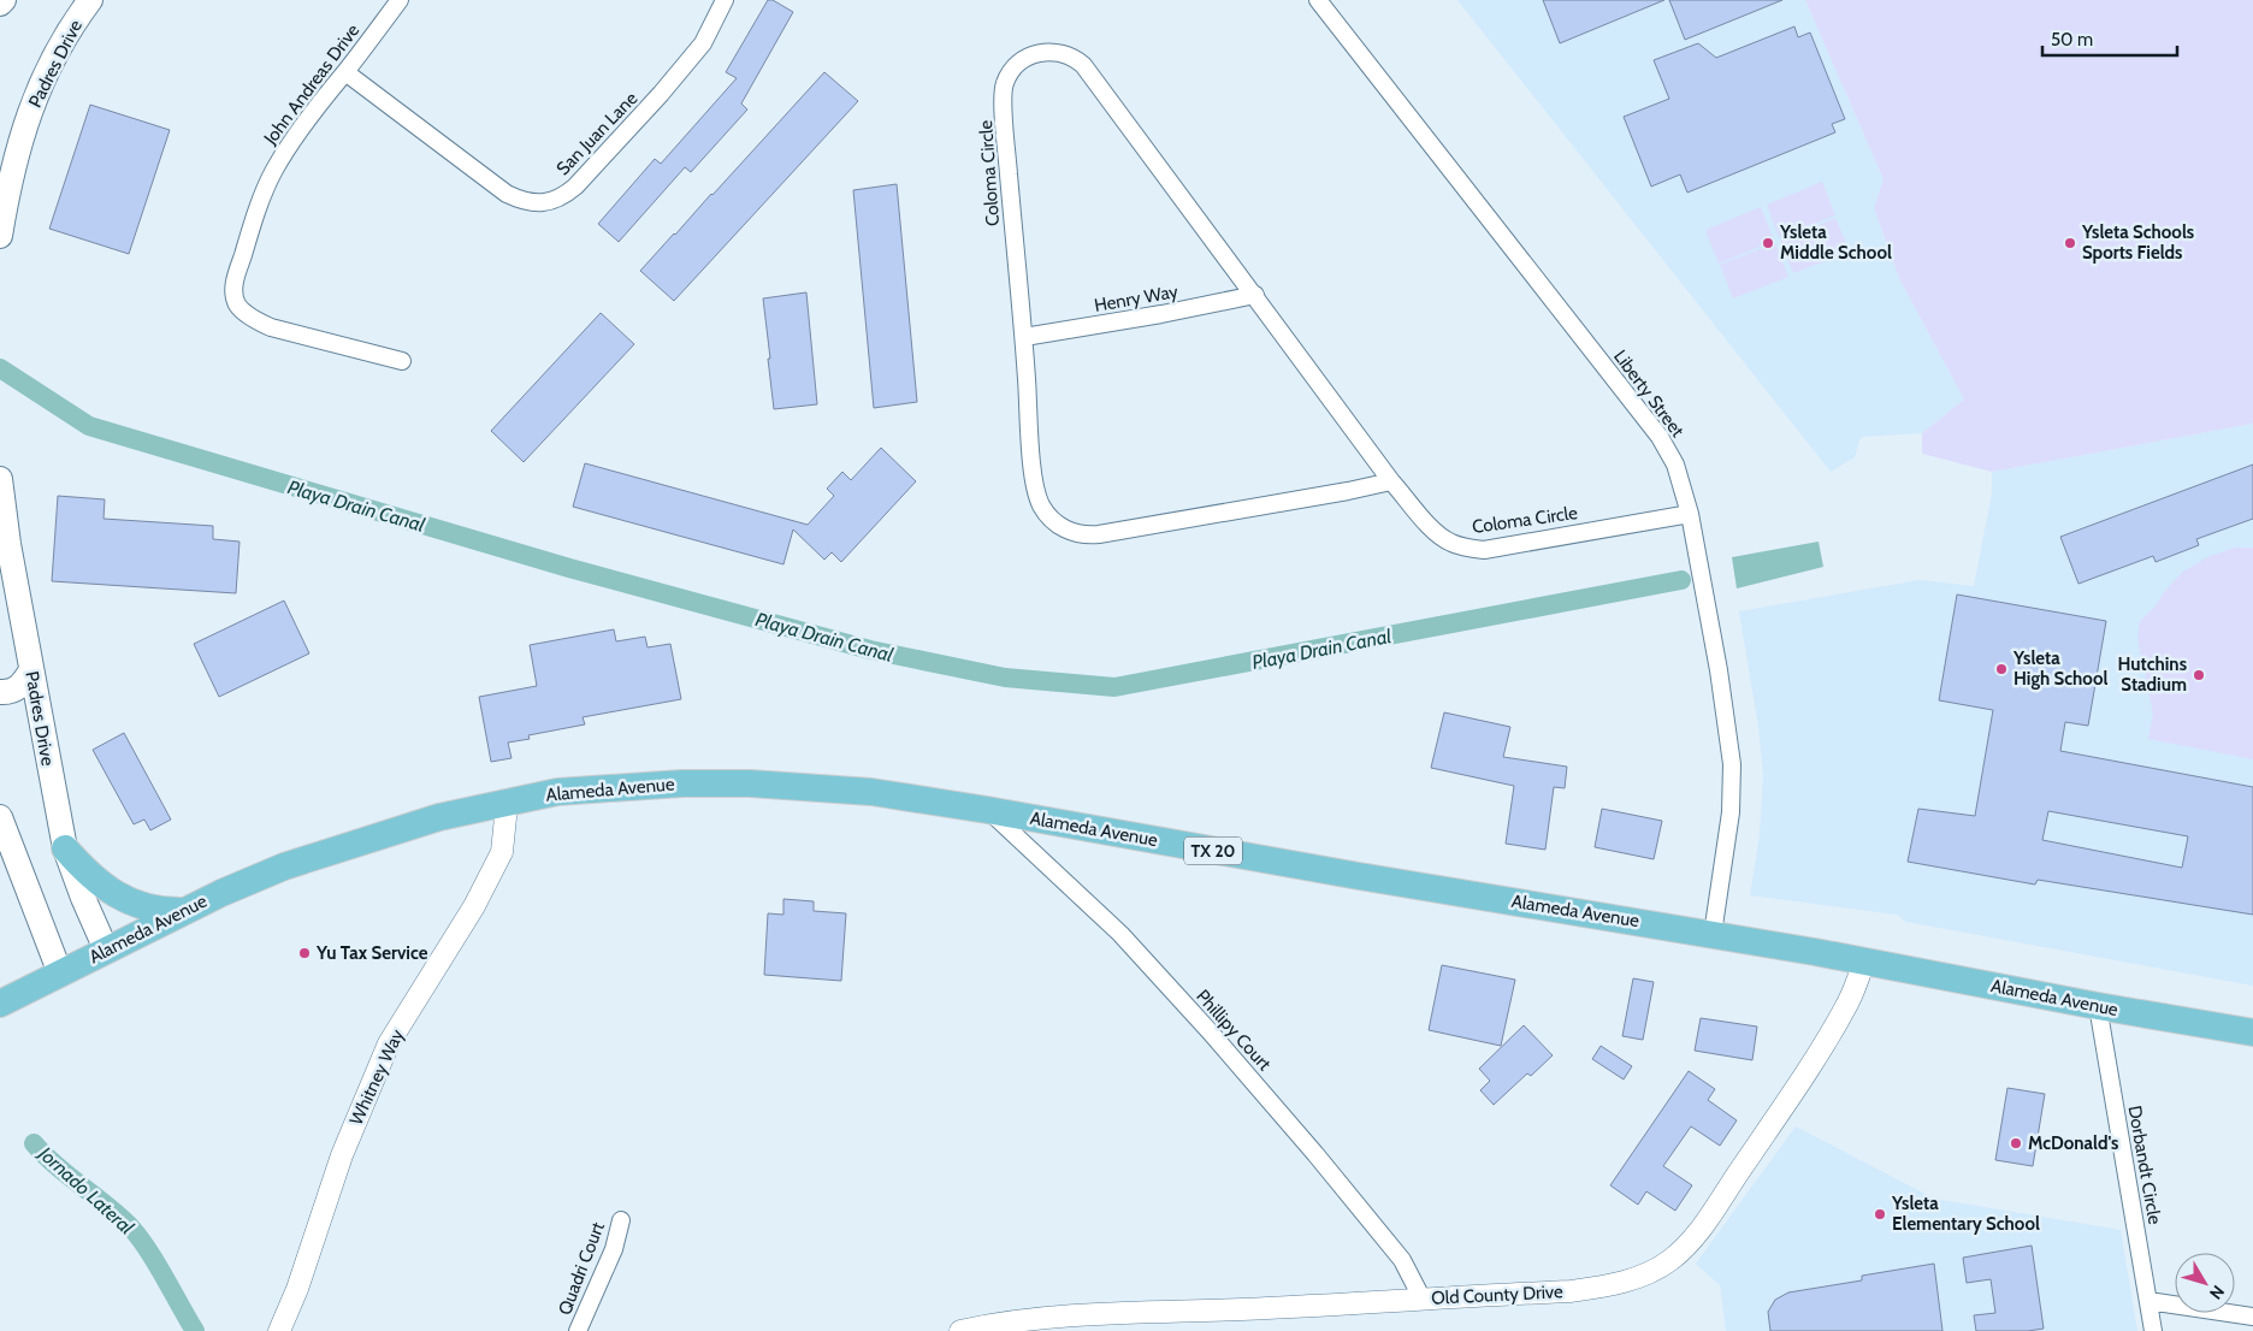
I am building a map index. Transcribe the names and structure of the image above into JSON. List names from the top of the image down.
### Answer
{
  "streets": {
    "main road": ["Padres Drive", "Alameda Avenue", "TX 20"],
    "street": [
      "John Andreas Drive",
      "San Juan Lane",
      "Coloma Circle",
      "Henry Way",
      "Liberty Street",
      "Phillipy Court",
      "Whitney Way",
      "Dorbandt Circle",
      "Quadri Court",
      "Old County Drive"
    ]
  },
  "crossings": [
    ["Padres Drive", "Alameda Avenue"],
    ["John Andreas Drive", "San Juan Lane"],
    ["Coloma Circle", "Henry Way"],
    ["Coloma Circle", "Liberty Street"],
    ["Liberty Street", "Alameda Avenue"],
    ["Alameda Avenue", "Phillipy Court"],
    ["Alameda Avenue", "Whitney Way"],
    ["Alameda Avenue", "Dorbandt Circle"],
    ["Alameda Avenue", "Old County Drive"],
    ["Phillipy Court", "Old County Drive"]
  ],
  "water": ["Playa Drain Canal", "Jornado Lateral"],
  "places": [
    "Ysleta Middle School",
    "Ysleta Schools Sports Fields",
    "Ysleta High School",
    "Hutchins Stadium",
    "Yu Tax Service",
    "McDonald's",
    "Ysleta Elementary School"
  ],
  "scale_bar": "50 m",
  "north": "bottom right"
}
